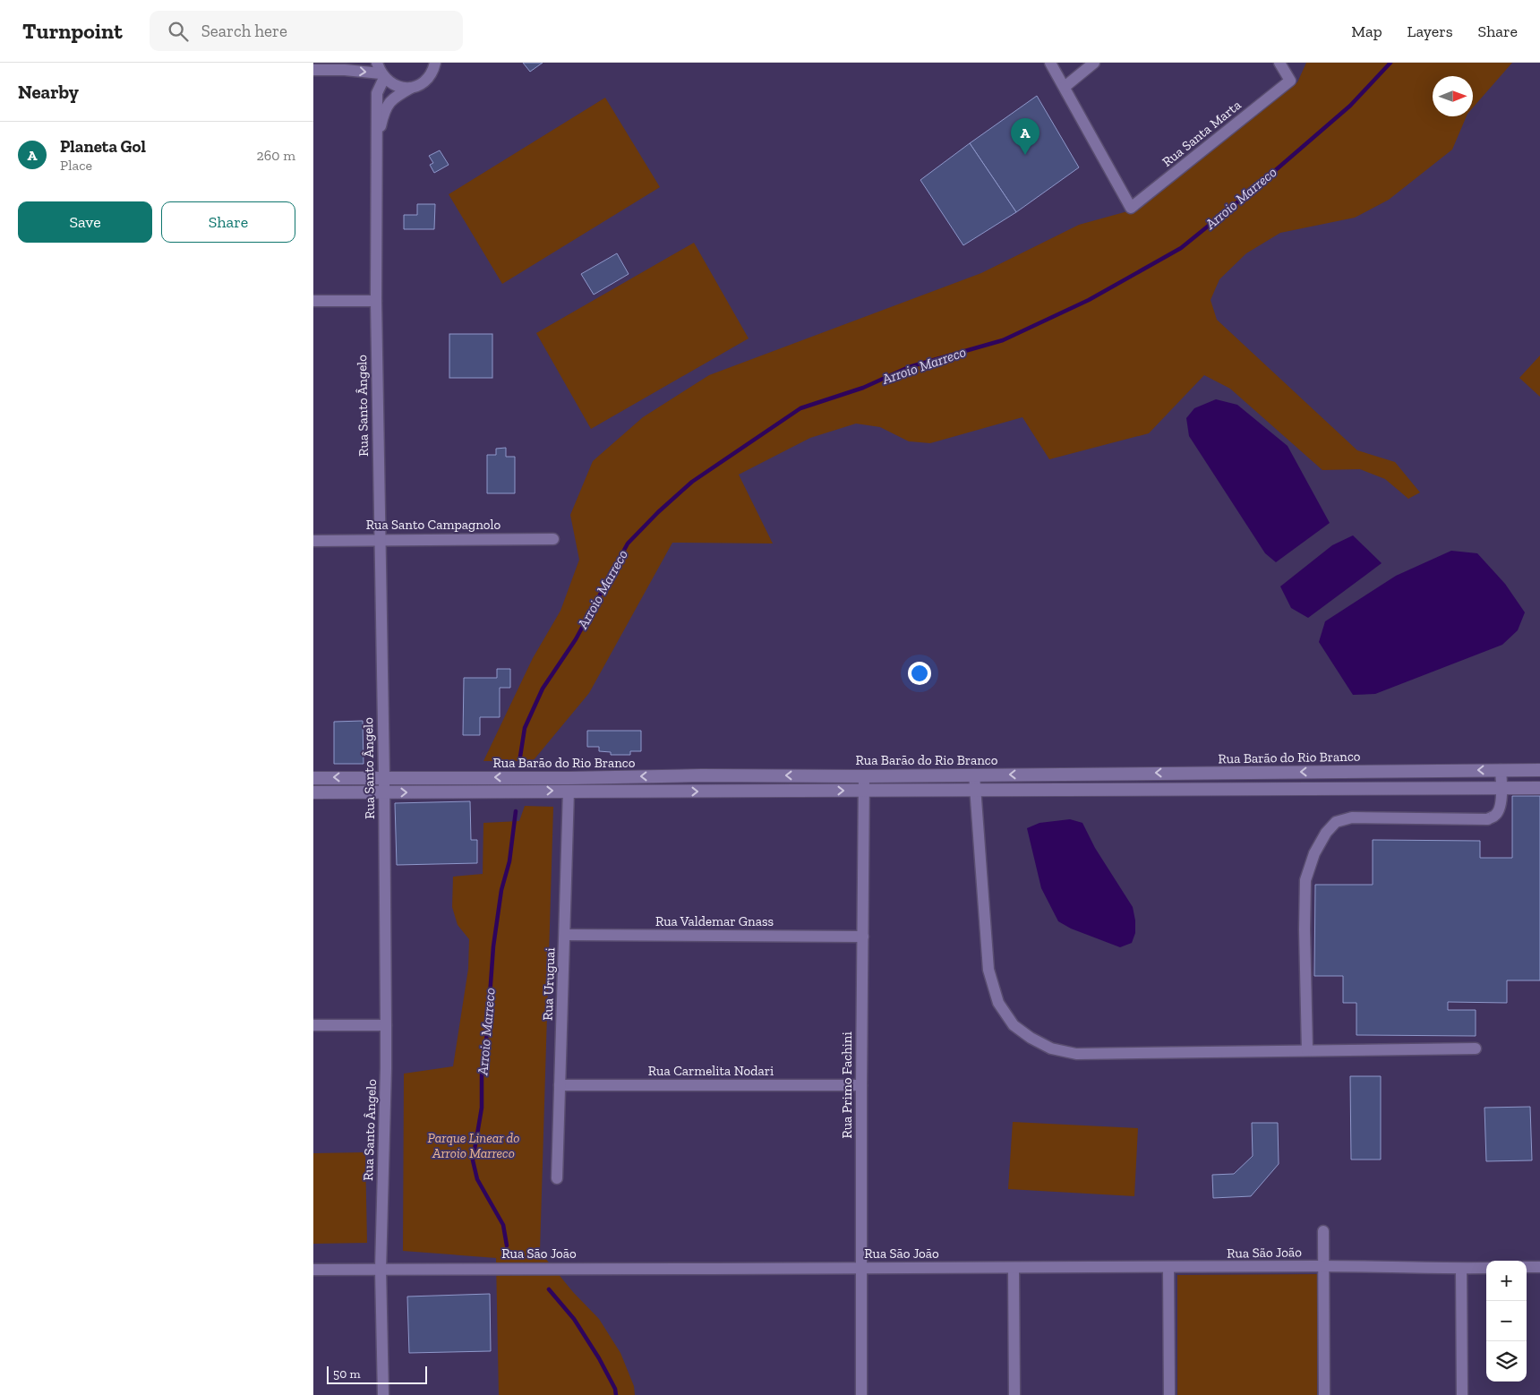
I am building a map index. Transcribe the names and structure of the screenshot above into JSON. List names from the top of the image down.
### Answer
{
  "streets": {
    "main road": ["Rua Barão do Rio Branco"],
    "street": [
      "Rua Santa Marta",
      "Rua Santo Ângelo",
      "Rua Santo Campagnolo",
      "Rua Valdemar Gnass",
      "Rua Uruguai",
      "Rua Carmelita Nodari",
      "Rua Primo Fachini",
      "Rua São João"
    ]
  },
  "crossings": [
    ["Rua Santo Ângelo", "Rua Santo Campagnolo"],
    ["Rua Santo Ângelo", "Rua Barão do Rio Branco"],
    ["Rua Santo Ângelo", "Rua São João"],
    ["Rua Barão do Rio Branco", "Rua Uruguai"],
    ["Rua Barão do Rio Branco", "Rua Primo Fachini"],
    ["Rua Valdemar Gnass", "Rua Uruguai"],
    ["Rua Valdemar Gnass", "Rua Primo Fachini"],
    ["Rua Uruguai", "Rua Carmelita Nodari"],
    ["Rua Carmelita Nodari", "Rua Primo Fachini"],
    ["Rua Primo Fachini", "Rua São João"]
  ],
  "water": ["Arroio Marreco"],
  "parks": ["Parque Linear do Arroio Marreco"],
  "scale_bar": "50 m",
  "north": "right",
  "page": {
    "header": "Turnpoint",
    "search": "Search here",
    "nav": ["Map", "Layers", "Share"],
    "heading": "Nearby",
    "pins": "A",
    "list": [
      {
        "mark": "A",
        "name": "Planeta Gol",
        "note": "Place",
        "value": "260 m"
      }
    ],
    "buttons": ["Save", "Share"],
    "map_buttons": ["+", "−"],
    "scale": "50 m"
  }
}
